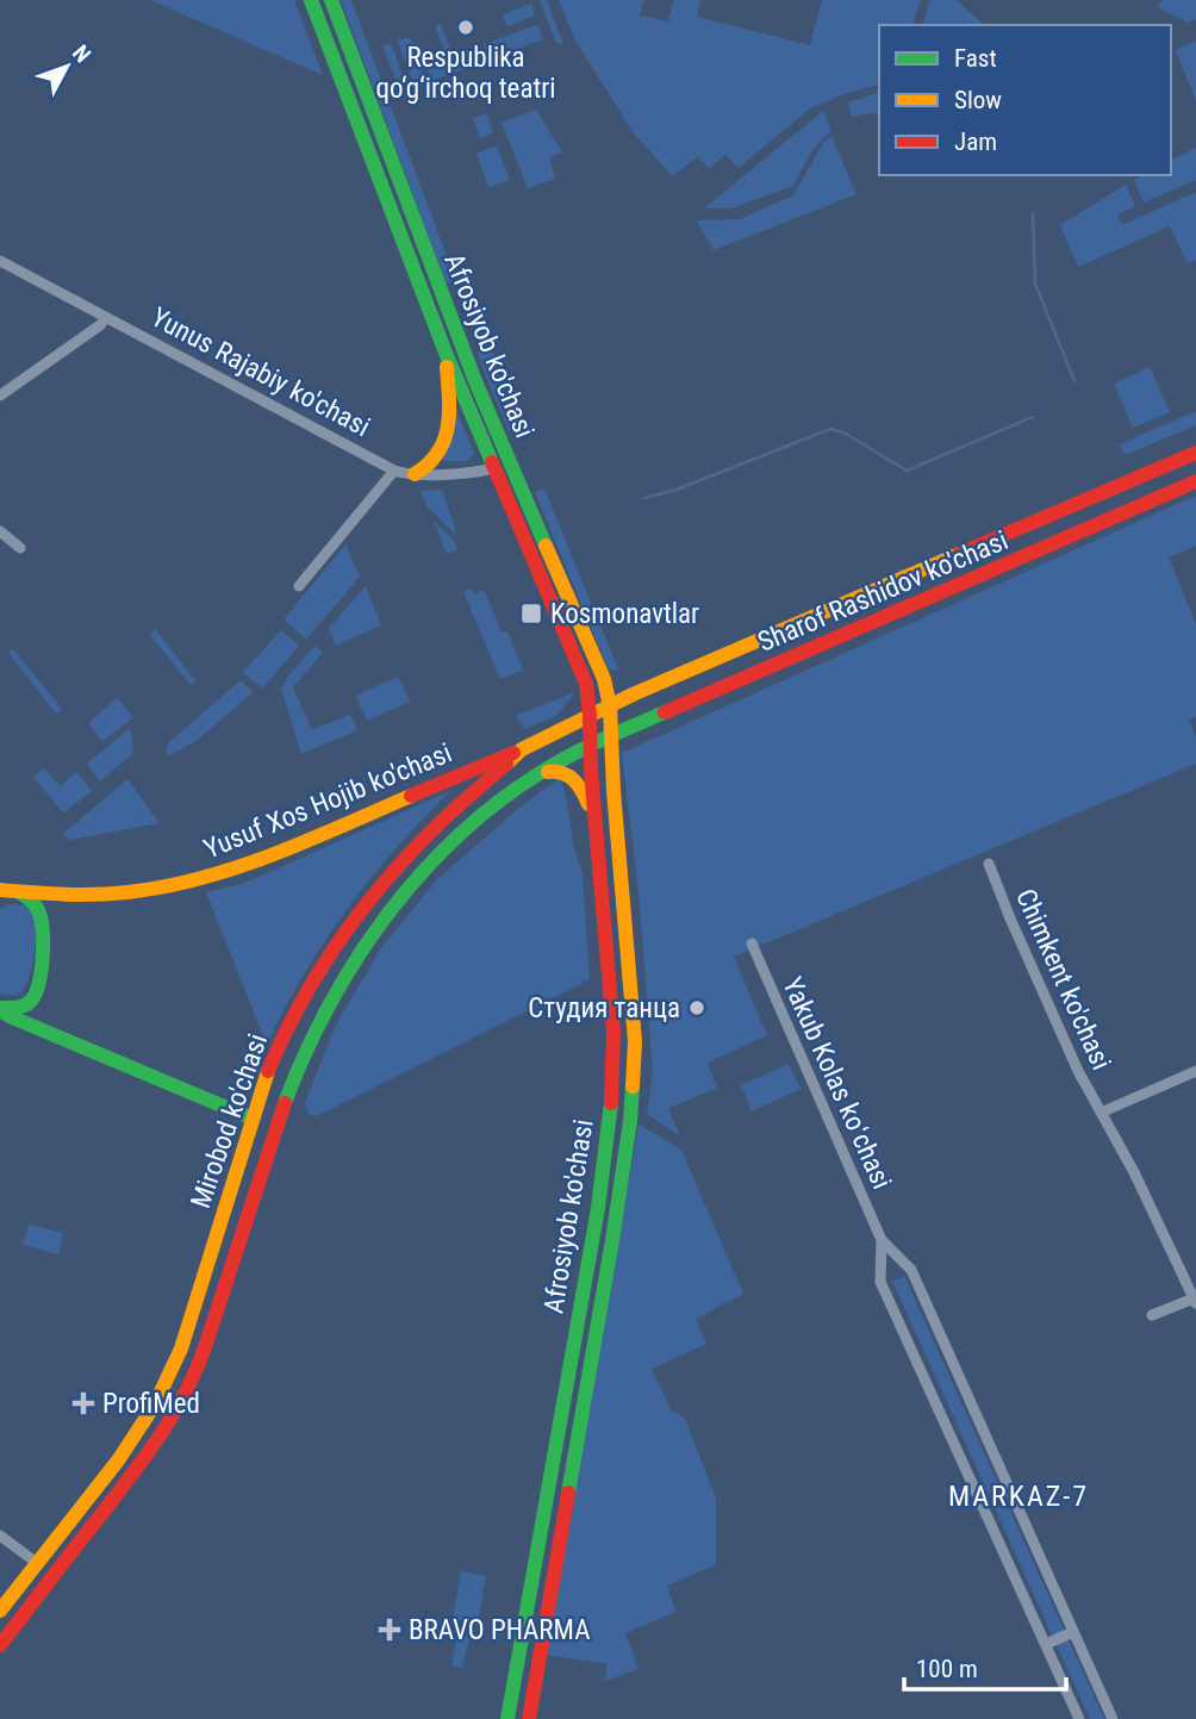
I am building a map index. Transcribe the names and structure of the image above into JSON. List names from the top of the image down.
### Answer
{
  "streets": {
    "main road": [
      "Afrosiyob ko'chasi",
      "Sharof Rashidov ko'chasi",
      "Yusuf Xos Hojib ko'chasi",
      "Mirobod ko'chasi"
    ],
    "street": ["Yunus Rajabiy ko'chasi", "Chimkent ko'chasi", "Yakub Kolas koʻchasi"]
  },
  "crossings": [
    ["Afrosiyob ko'chasi", "Yunus Rajabiy ko'chasi"],
    ["Afrosiyob ko'chasi", "Sharof Rashidov ko'chasi"],
    ["Afrosiyob ko'chasi", "Mirobod ko'chasi"],
    ["Sharof Rashidov ko'chasi", "Mirobod ko'chasi"],
    ["Yusuf Xos Hojib ko'chasi", "Mirobod ko'chasi"]
  ],
  "districts": ["MARKAZ-7"],
  "places": {
    "other": ["Respublika qo‘g‘irchoq teatri", "Студия танца"],
    "transit": ["Kosmonavtlar"],
    "health": ["ProfiMed", "BRAVO PHARMA"]
  },
  "legend": ["Fast", "Slow", "Jam"],
  "scale_bar": "100 m",
  "north": "top right"
}
